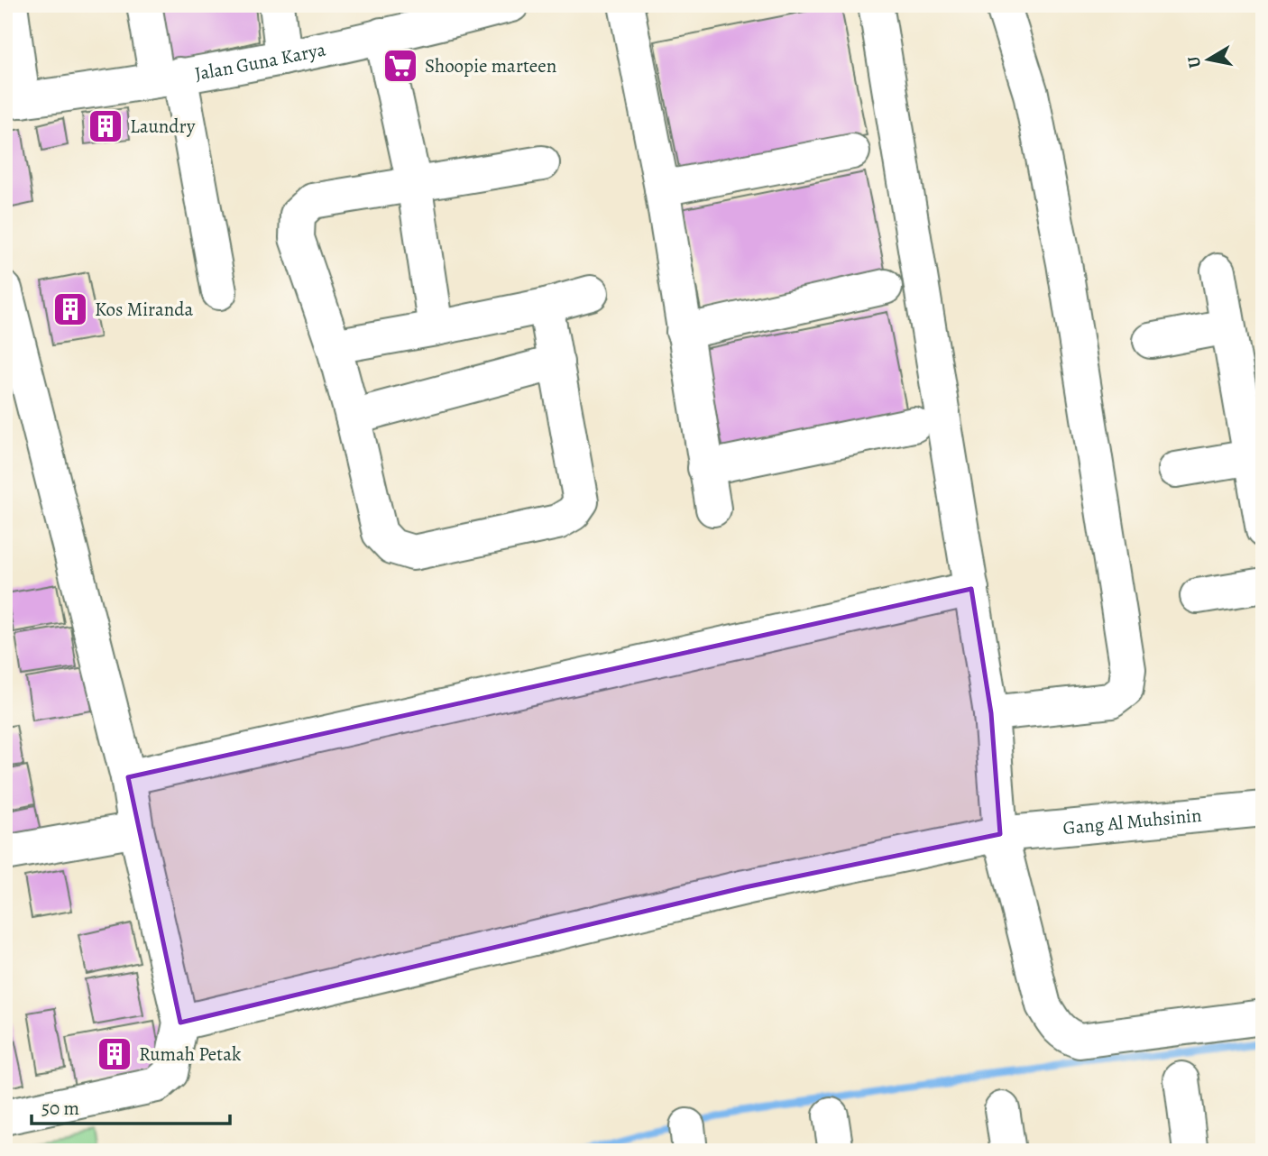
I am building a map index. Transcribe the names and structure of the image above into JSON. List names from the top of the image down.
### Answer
{
  "streets": {
    "street": ["Jalan Guna Karya", "Gang Al Muhsinin"]
  },
  "places": {
    "supermarket": ["Shoopie marteen"],
    "building": ["Laundry", "Kos Miranda", "Rumah Petak"]
  },
  "scale_bar": "50 m",
  "north": "left"
}
